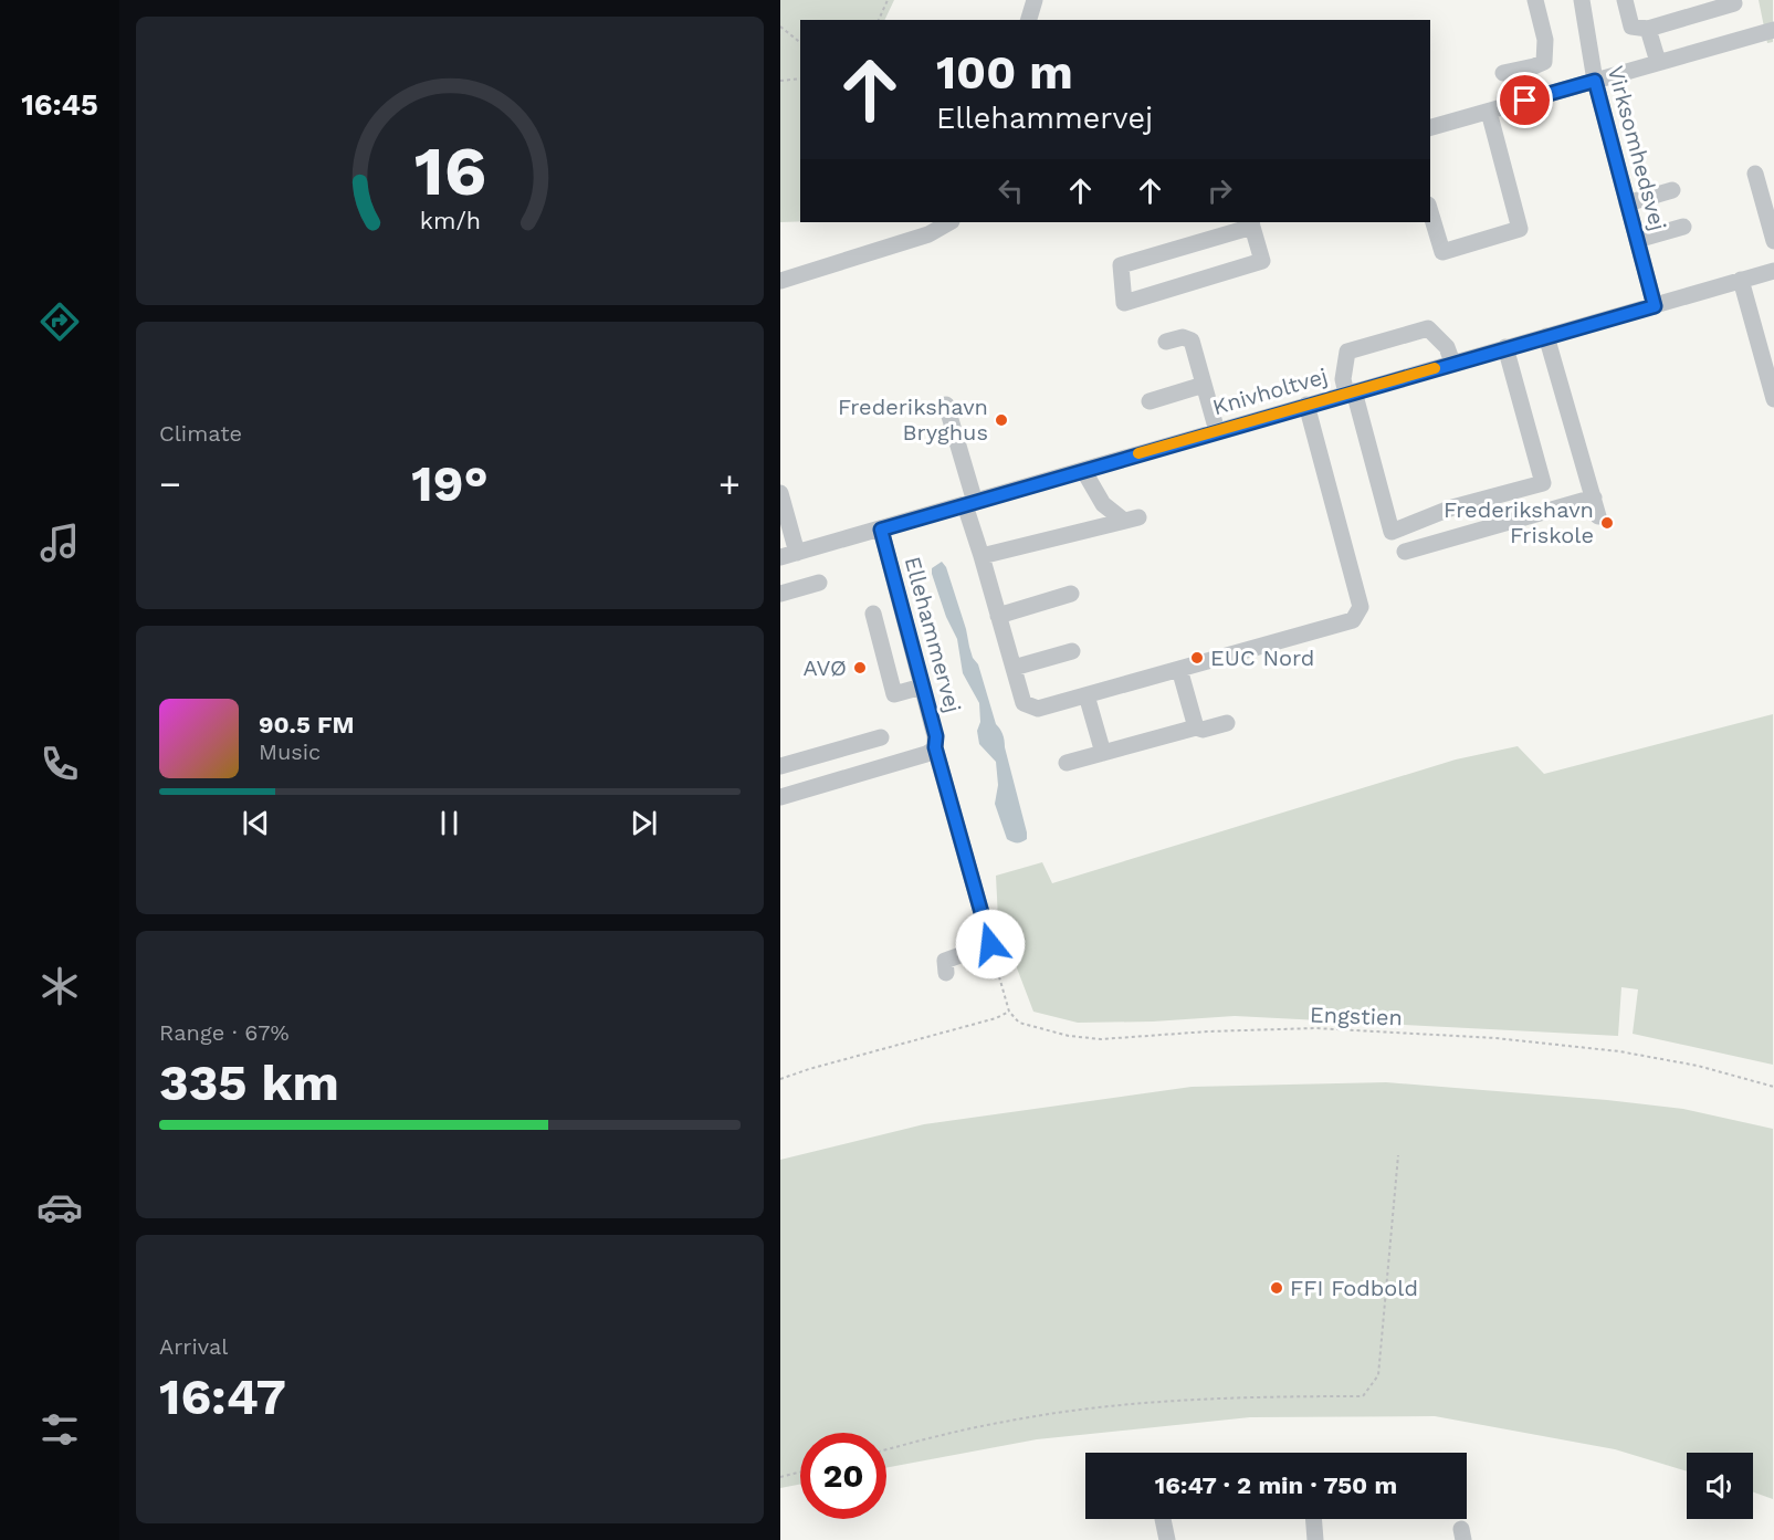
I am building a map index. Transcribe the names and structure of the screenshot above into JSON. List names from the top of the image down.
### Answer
{
  "streets": {
    "street": ["Virksomhedsvej", "Knivholtvej", "Ellehammervej"],
    "path": ["Engstien"]
  },
  "crossings": [
    ["Virksomhedsvej", "Knivholtvej"],
    ["Knivholtvej", "Ellehammervej"]
  ],
  "places": [
    "Frederikshavn Bryghus",
    "Frederikshavn Friskole",
    "EUC Nord",
    "AVØ",
    "FFI Fodbold"
  ],
  "page": {
    "tabs": "16:45",
    "turn": ["100 m", "Ellehammervej"],
    "tile": [
      "Climate",
      ["Range · 67%", "335 km"],
      ["Arrival", "16:47"]
    ],
    "heat": ["−", "19°", "+"],
    "song": ["90.5 FM", "Music"],
    "limit": "20",
    "trip": "16:47 · 2 min · 750 m",
    "gauge": ["16", "km/h"]
  }
}
